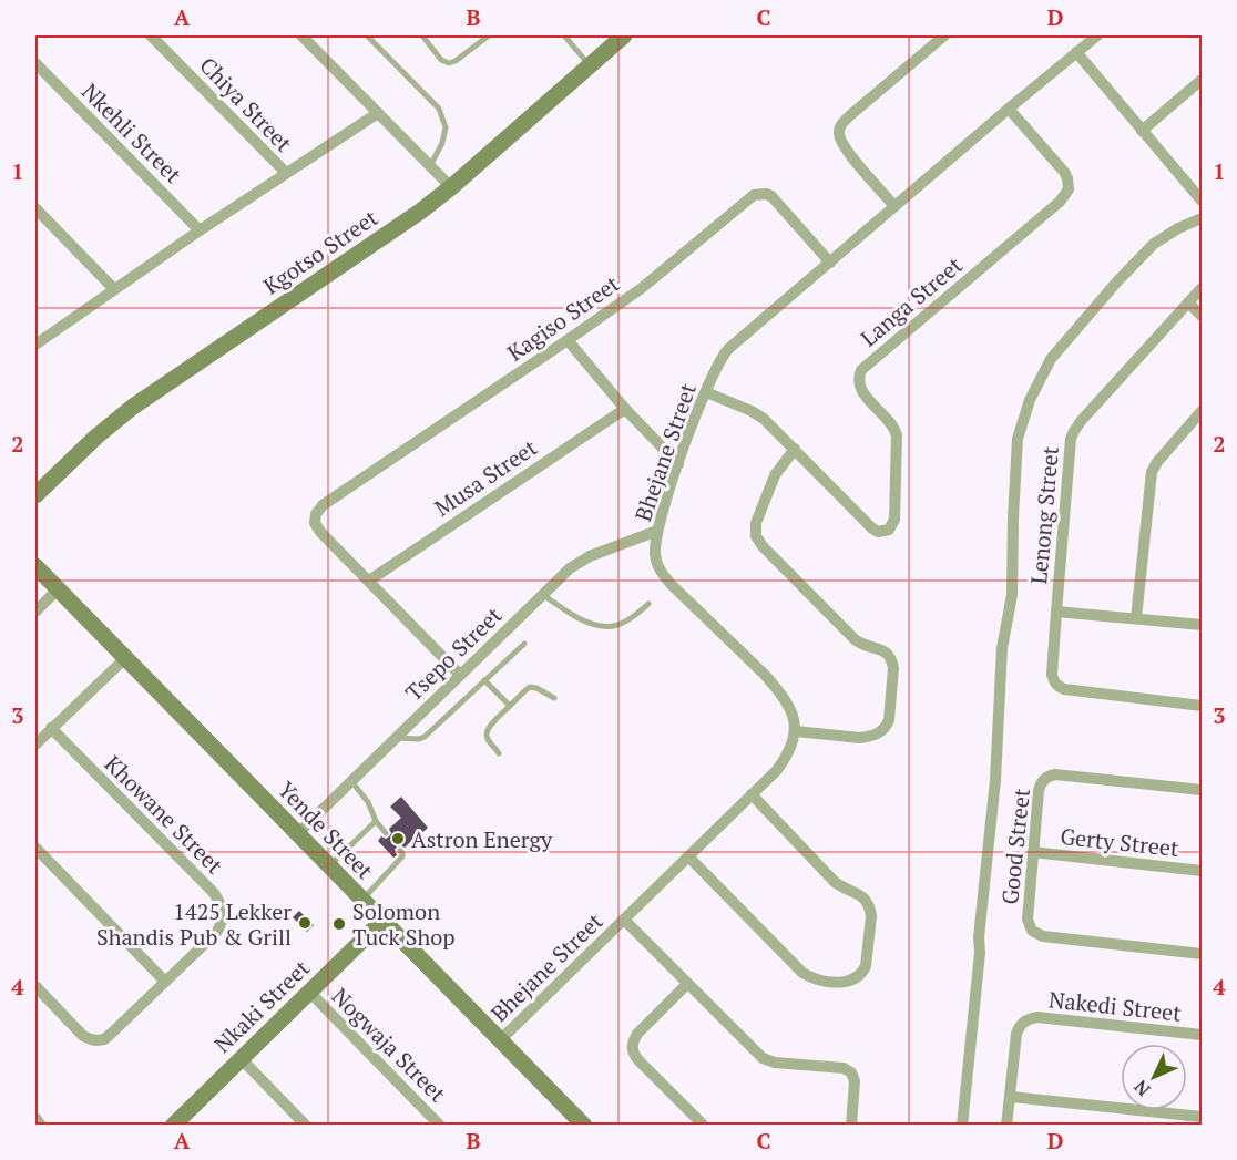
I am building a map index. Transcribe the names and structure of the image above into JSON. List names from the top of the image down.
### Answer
{
  "streets": {
    "street": [
      "Chiya Street",
      "Nkehli Street",
      "Kgotso Street",
      "Langa Street",
      "Kagiso Street",
      "Bhejane Street",
      "Musa Street",
      "Lenong Street",
      "Tsepo Street",
      "Khowane Street",
      "Yende Street",
      "Gerty Street",
      "Good Street",
      "Nkaki Street",
      "Nakedi Street",
      "Nogwaja Street"
    ]
  },
  "crossings": [
    ["Langa Street", "Bhejane Street"],
    ["Kagiso Street", "Bhejane Street"],
    ["Kagiso Street", "Musa Street"],
    ["Bhejane Street", "Tsepo Street"],
    ["Bhejane Street", "Yende Street"],
    ["Tsepo Street", "Yende Street"],
    ["Yende Street", "Nkaki Street"],
    ["Gerty Street", "Good Street"],
    ["Nkaki Street", "Nogwaja Street"]
  ],
  "places": ["Astron Energy", "1425 Lekker Shandis Pub & Grill", "Solomon Tuck Shop"],
  "north": "bottom left",
  "grid": {
    "columns": [
      "A",
      "B",
      "C",
      "D"
    ],
    "rows": [
      "1",
      "2",
      "3",
      "4"
    ]
  }
}
